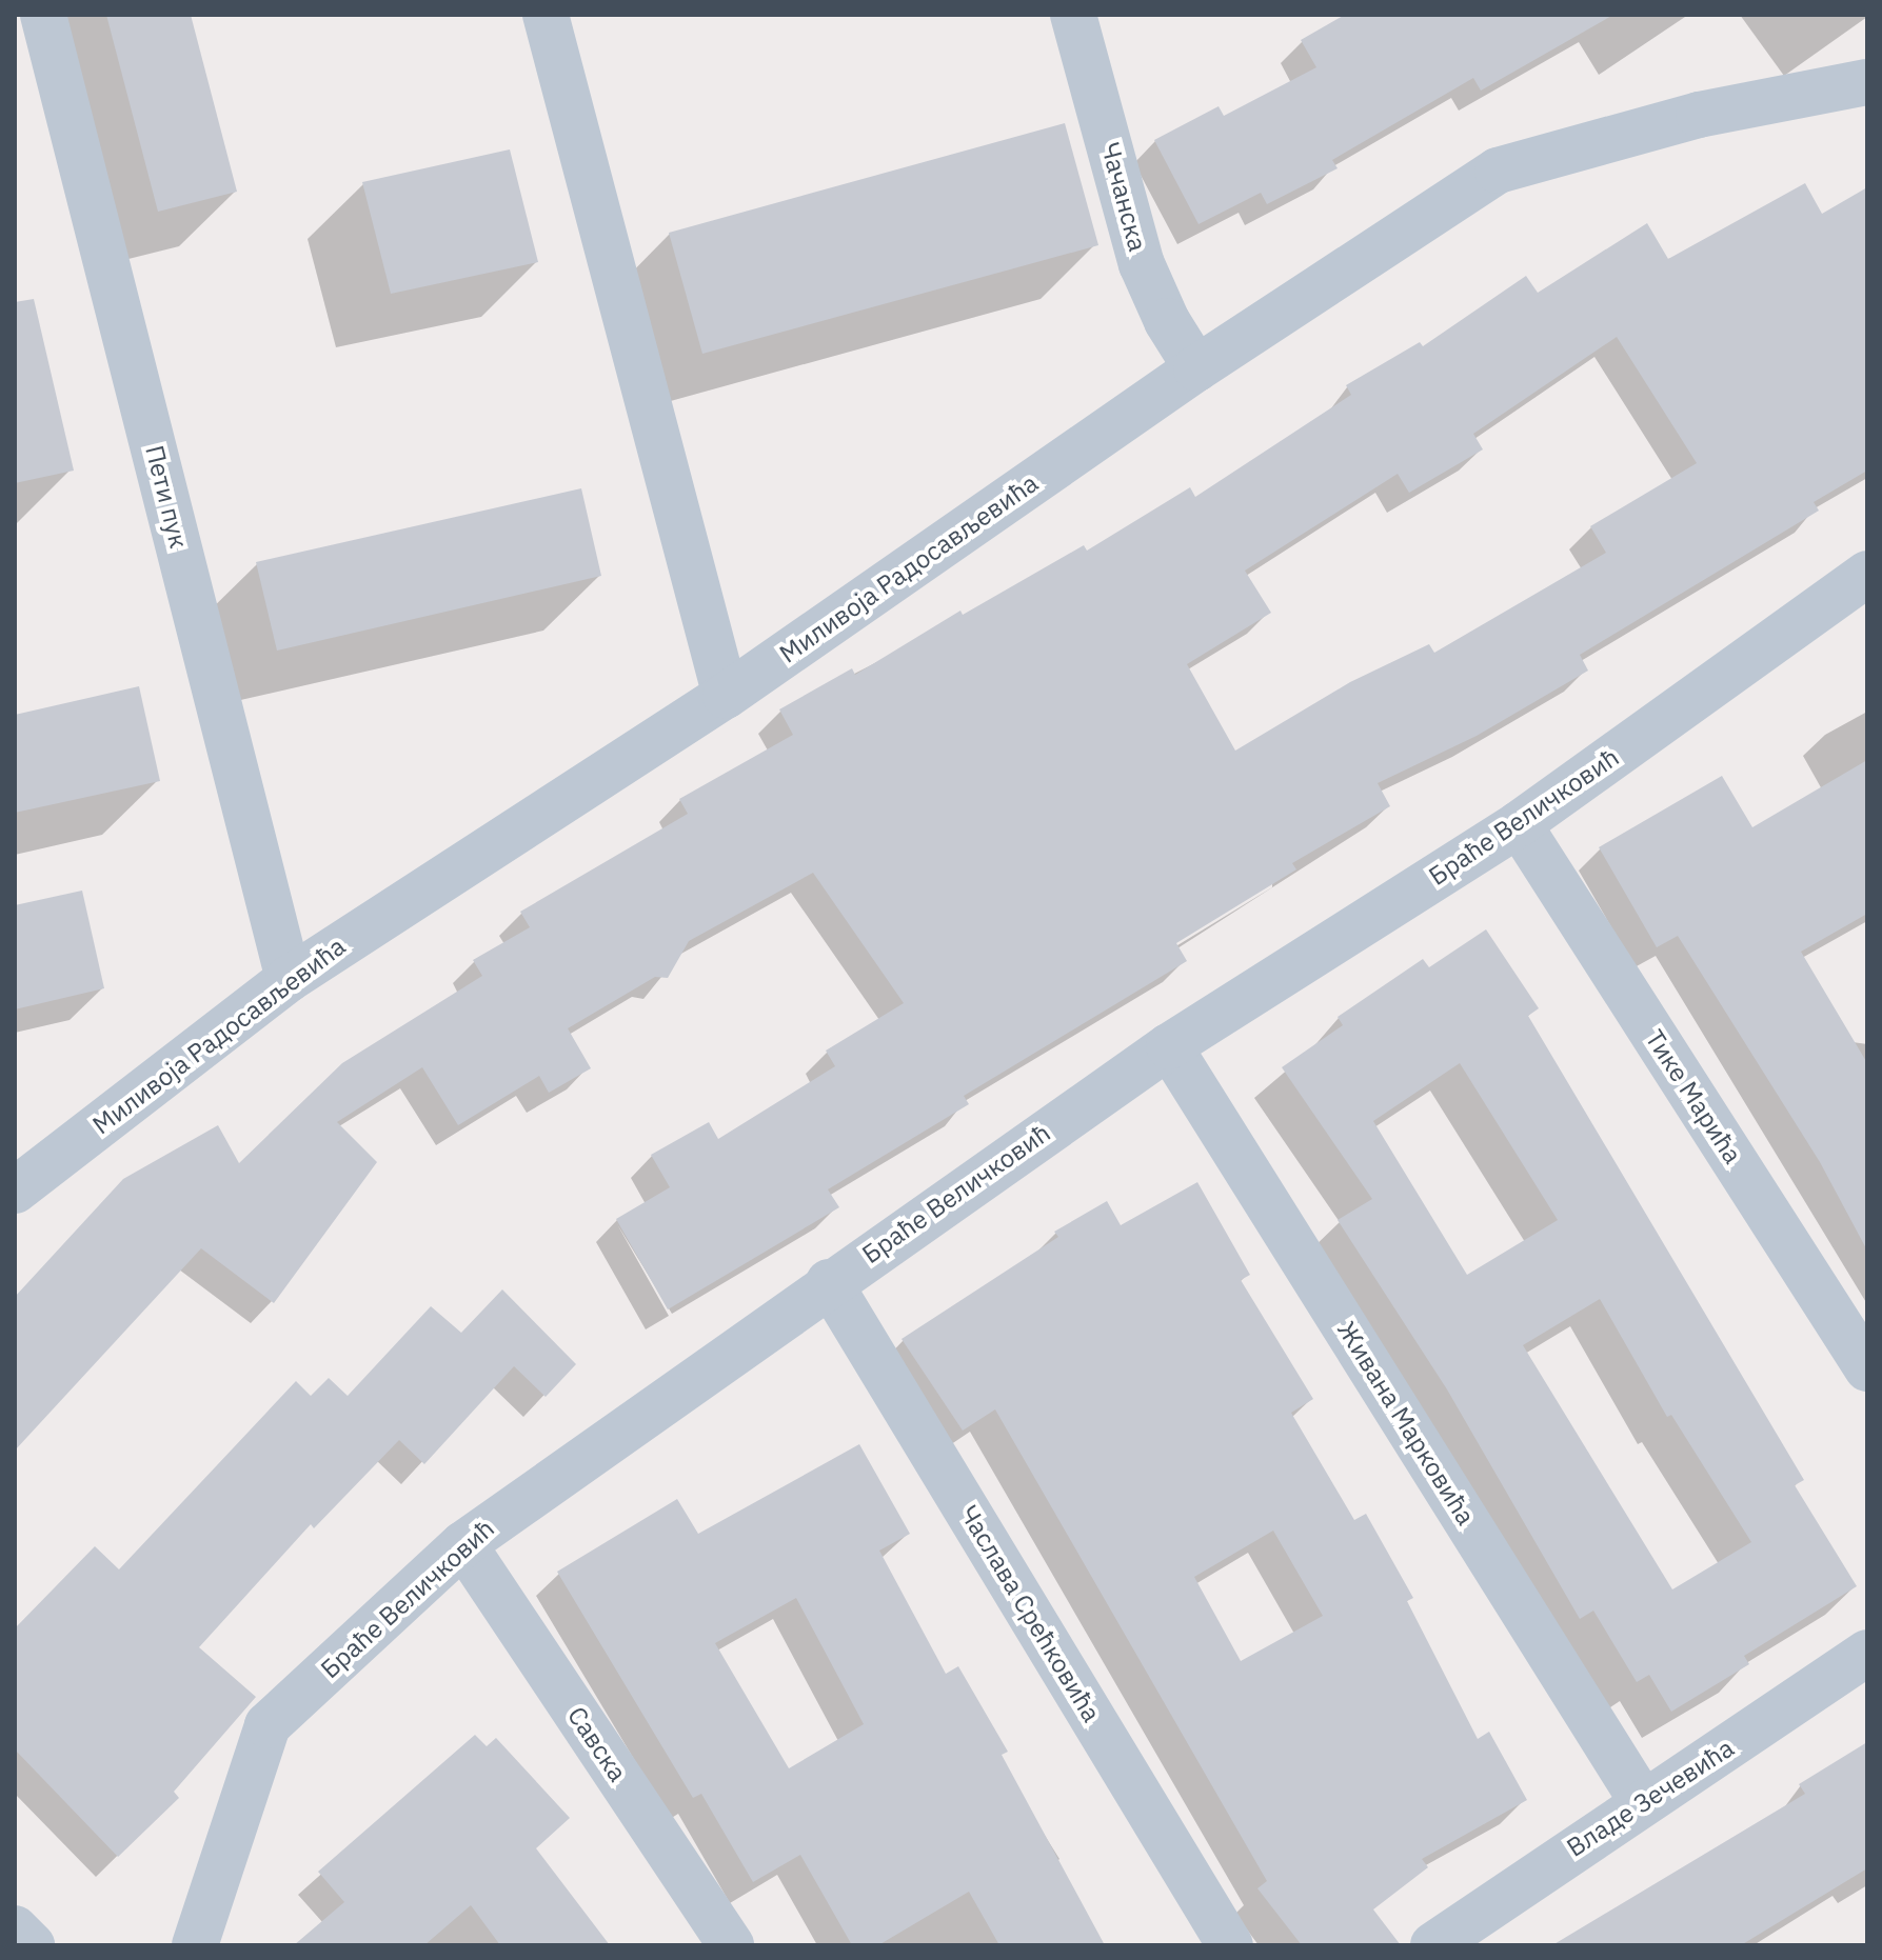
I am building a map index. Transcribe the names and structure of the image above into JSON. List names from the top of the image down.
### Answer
{
  "streets": {
    "street": [
      "Чачанска",
      "Пети пук",
      "Миливоја Радосављевића",
      "Браће Величковић",
      "Тике Марића",
      "Живана Марковића",
      "Часлава Срећковића",
      "Савска",
      "Владе Зечевића"
    ]
  },
  "crossings": [
    ["Чачанска", "Миливоја Радосављевића"],
    ["Пети пук", "Миливоја Радосављевића"],
    ["Браће Величковић", "Тике Марића"],
    ["Браће Величковић", "Живана Марковића"],
    ["Браће Величковић", "Часлава Срећковића"],
    ["Браће Величковић", "Савска"],
    ["Живана Марковића", "Владе Зечевића"]
  ]
}
